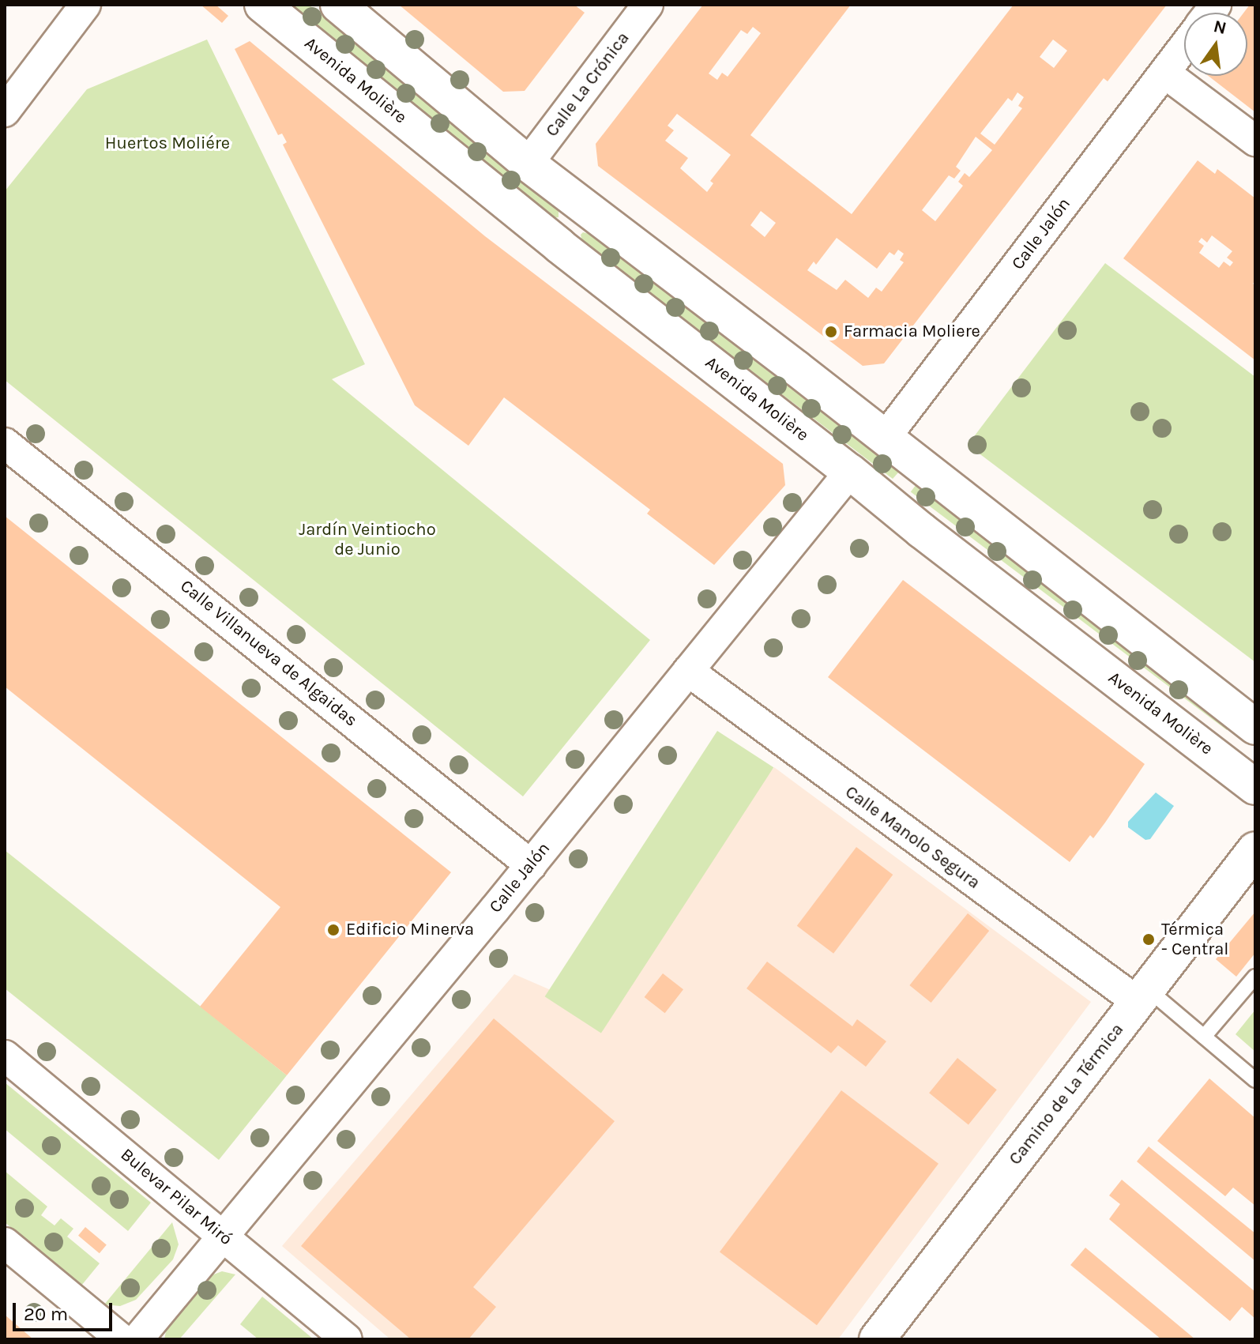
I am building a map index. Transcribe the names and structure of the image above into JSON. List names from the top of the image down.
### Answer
{
  "streets": {
    "main road": ["Avenida Molière", "Camino de La Térmica"],
    "street": [
      "Calle La Crónica",
      "Calle Jalón",
      "Calle Villanueva de Algaidas",
      "Calle Manolo Segura",
      "Bulevar Pilar Miró"
    ]
  },
  "crossings": [
    ["Avenida Molière", "Calle Jalón"],
    ["Calle Jalón", "Calle Villanueva de Algaidas"],
    ["Calle Jalón", "Calle Manolo Segura"],
    ["Calle Jalón", "Bulevar Pilar Miró"],
    ["Calle Manolo Segura", "Camino de La Térmica"]
  ],
  "parks": ["Huertos Moliére", "Jardín Veintiocho de Junio"],
  "places": ["Farmacia Moliere", "Edificio Minerva", "Térmica - Central"],
  "scale_bar": "20 m",
  "north": "top"
}
